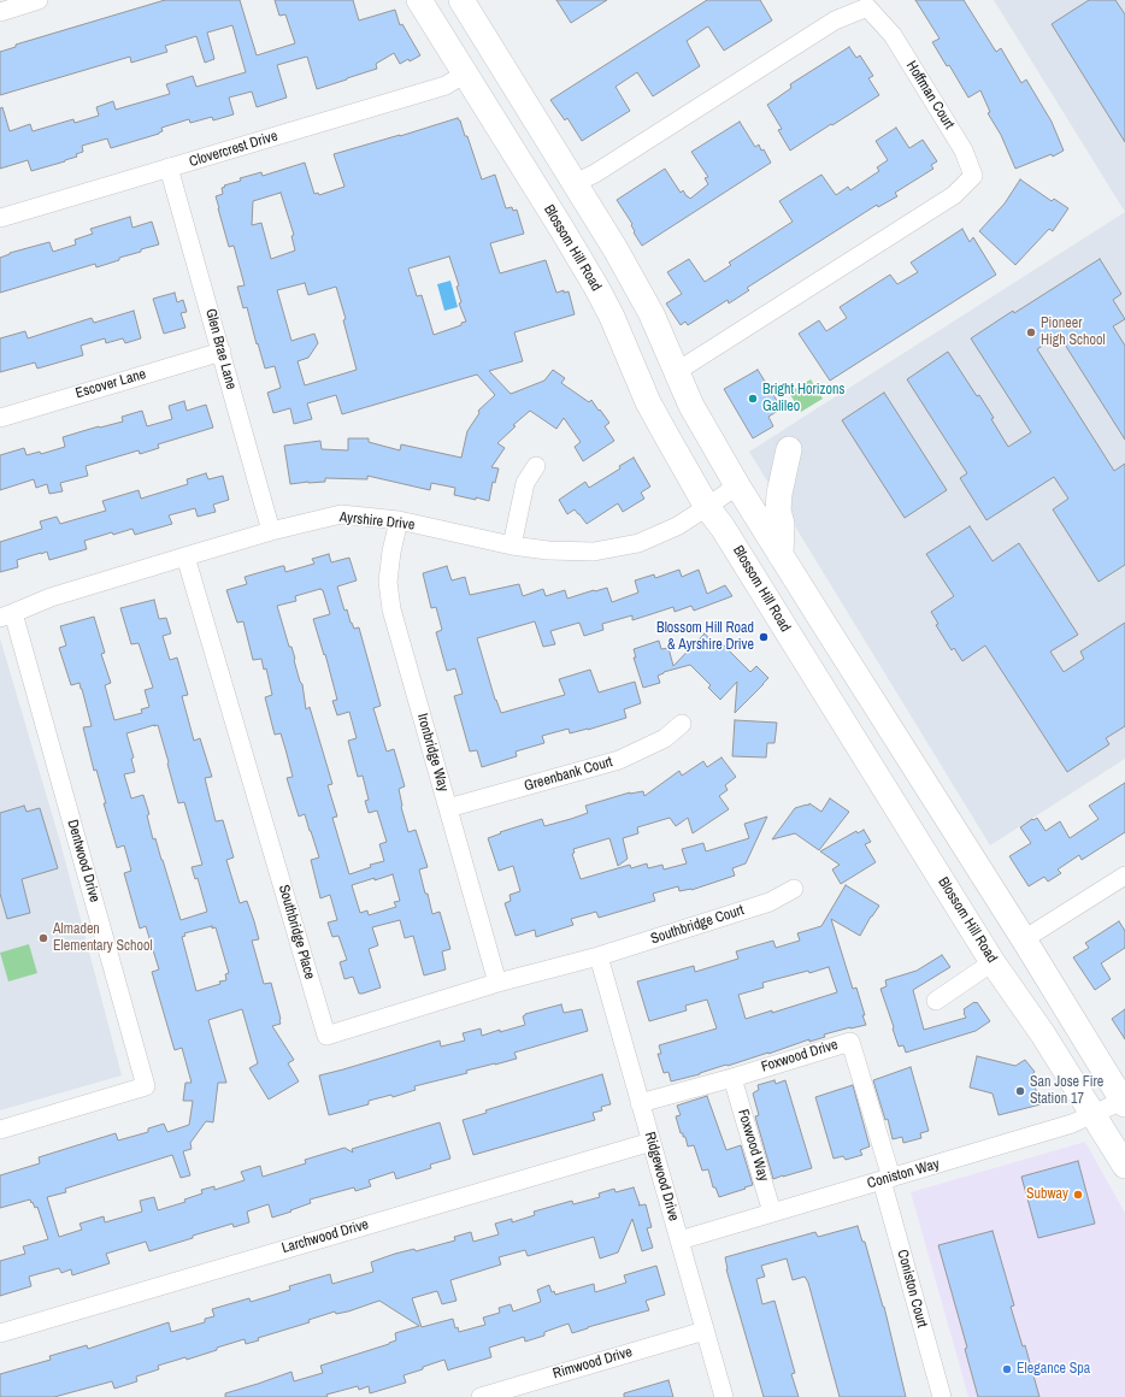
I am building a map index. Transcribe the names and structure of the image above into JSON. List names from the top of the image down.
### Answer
{
  "streets": {
    "main road": ["Blossom Hill Road"],
    "street": [
      "Hoffman Court",
      "Clovercrest Drive",
      "Glen Brae Lane",
      "Escover Lane",
      "Ayrshire Drive",
      "Ironbridge Way",
      "Greenbank Court",
      "Dentwood Drive",
      "Southbridge Court",
      "Southbridge Place",
      "Foxwood Drive",
      "Foxwood Way",
      "Coniston Way",
      "Ridgewood Drive",
      "Larchwood Drive",
      "Coniston Court",
      "Rimwood Drive"
    ]
  },
  "crossings": [
    ["Clovercrest Drive", "Blossom Hill Road"],
    ["Clovercrest Drive", "Glen Brae Lane"],
    ["Blossom Hill Road", "Ayrshire Drive"],
    ["Blossom Hill Road", "Coniston Way"],
    ["Glen Brae Lane", "Escover Lane"],
    ["Glen Brae Lane", "Ayrshire Drive"],
    ["Ayrshire Drive", "Ironbridge Way"],
    ["Ayrshire Drive", "Dentwood Drive"],
    ["Ayrshire Drive", "Southbridge Place"],
    ["Ironbridge Way", "Greenbank Court"],
    ["Ironbridge Way", "Southbridge Place"],
    ["Southbridge Court", "Southbridge Place"],
    ["Southbridge Court", "Ridgewood Drive"],
    ["Southbridge Place", "Ridgewood Drive"],
    ["Foxwood Drive", "Foxwood Way"],
    ["Foxwood Drive", "Coniston Way"],
    ["Foxwood Drive", "Ridgewood Drive"],
    ["Foxwood Drive", "Coniston Court"],
    ["Foxwood Way", "Coniston Way"],
    ["Coniston Way", "Ridgewood Drive"],
    ["Coniston Way", "Coniston Court"],
    ["Ridgewood Drive", "Larchwood Drive"],
    ["Ridgewood Drive", "Rimwood Drive"]
  ],
  "places": [
    "Pioneer High School",
    "Bright Horizons Galileo",
    "Blossom Hill Road & Ayrshire Drive",
    "Almaden Elementary School",
    "San Jose Fire Station 17",
    "Subway",
    "Elegance Spa"
  ]
}
